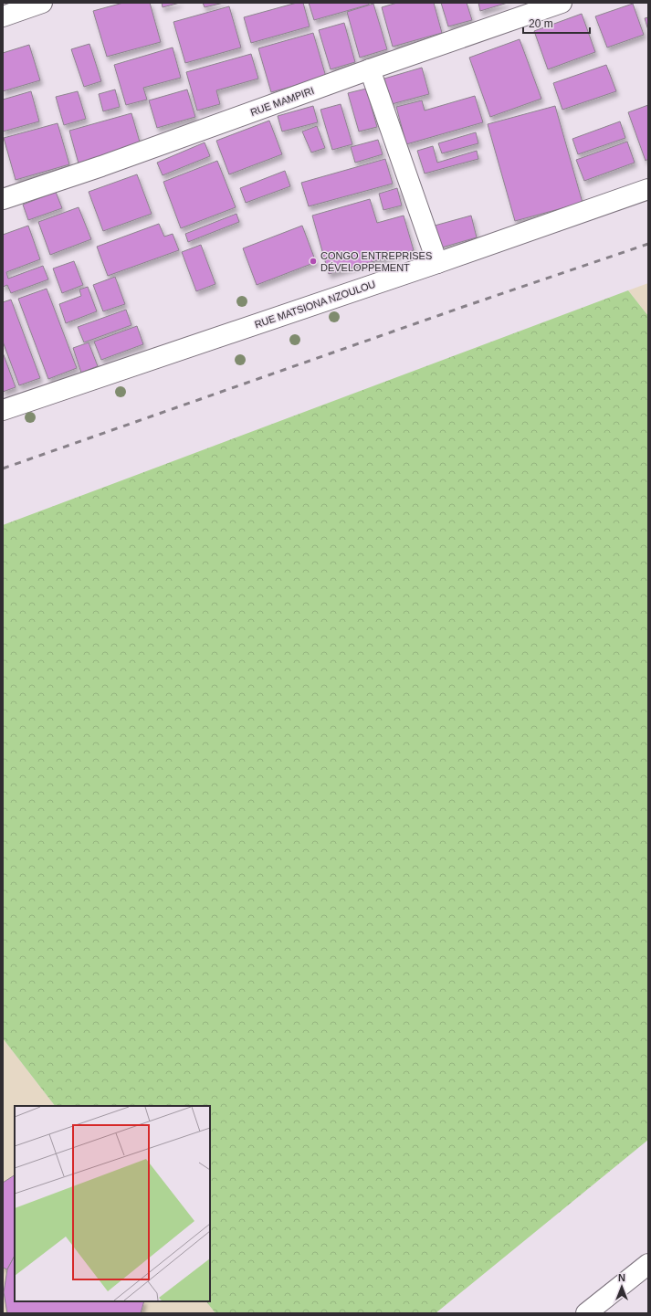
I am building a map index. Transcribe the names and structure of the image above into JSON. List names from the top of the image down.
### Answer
{
  "streets": {
    "street": ["RUE MAMPIRI", "RUE MATSIONA NZOULOU"]
  },
  "places": ["CONGO ENTREPRISES DÉVELOPPEMENT"],
  "scale_bar": "20 m",
  "north": "top"
}
